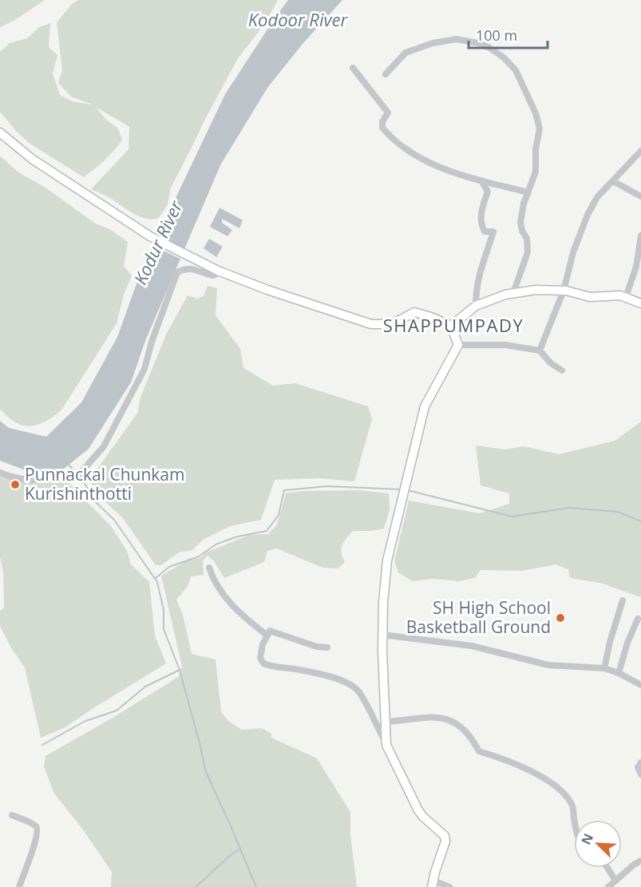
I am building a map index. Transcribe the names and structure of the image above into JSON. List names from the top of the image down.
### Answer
{
  "districts": ["SHAPPUMPADY"],
  "water": ["Kodoor River", "Kodur River"],
  "places": ["Punnackal Chunkam Kurishinthotti", "SH High School Basketball Ground"],
  "scale_bar": "100 m",
  "north": "top left"
}
